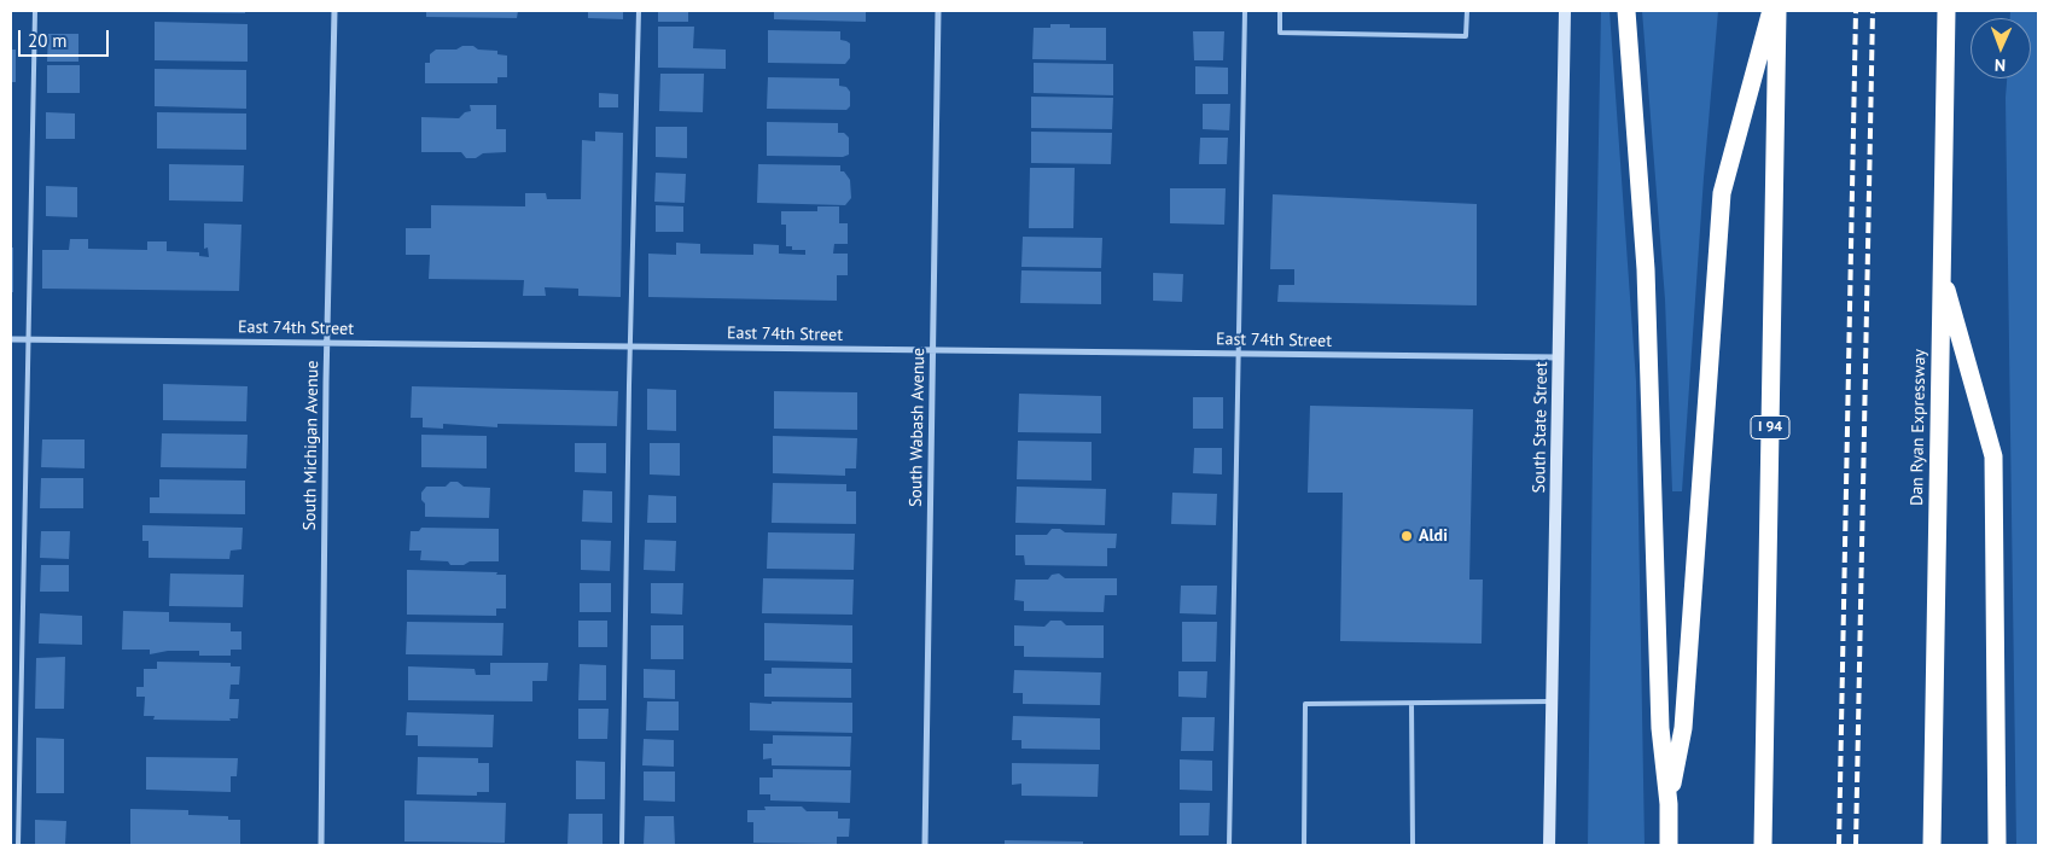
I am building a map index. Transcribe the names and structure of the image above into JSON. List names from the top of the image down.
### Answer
{
  "streets": {
    "highway": ["I 94", "Dan Ryan Expressway"],
    "main road": ["South State Street"],
    "street": ["East 74th Street", "South Wabash Avenue", "South Michigan Avenue"]
  },
  "crossings": [
    ["East 74th Street", "South Wabash Avenue"],
    ["East 74th Street", "South State Street"],
    ["East 74th Street", "South Michigan Avenue"]
  ],
  "places": ["Aldi"],
  "scale_bar": "20 m",
  "north": "bottom"
}
